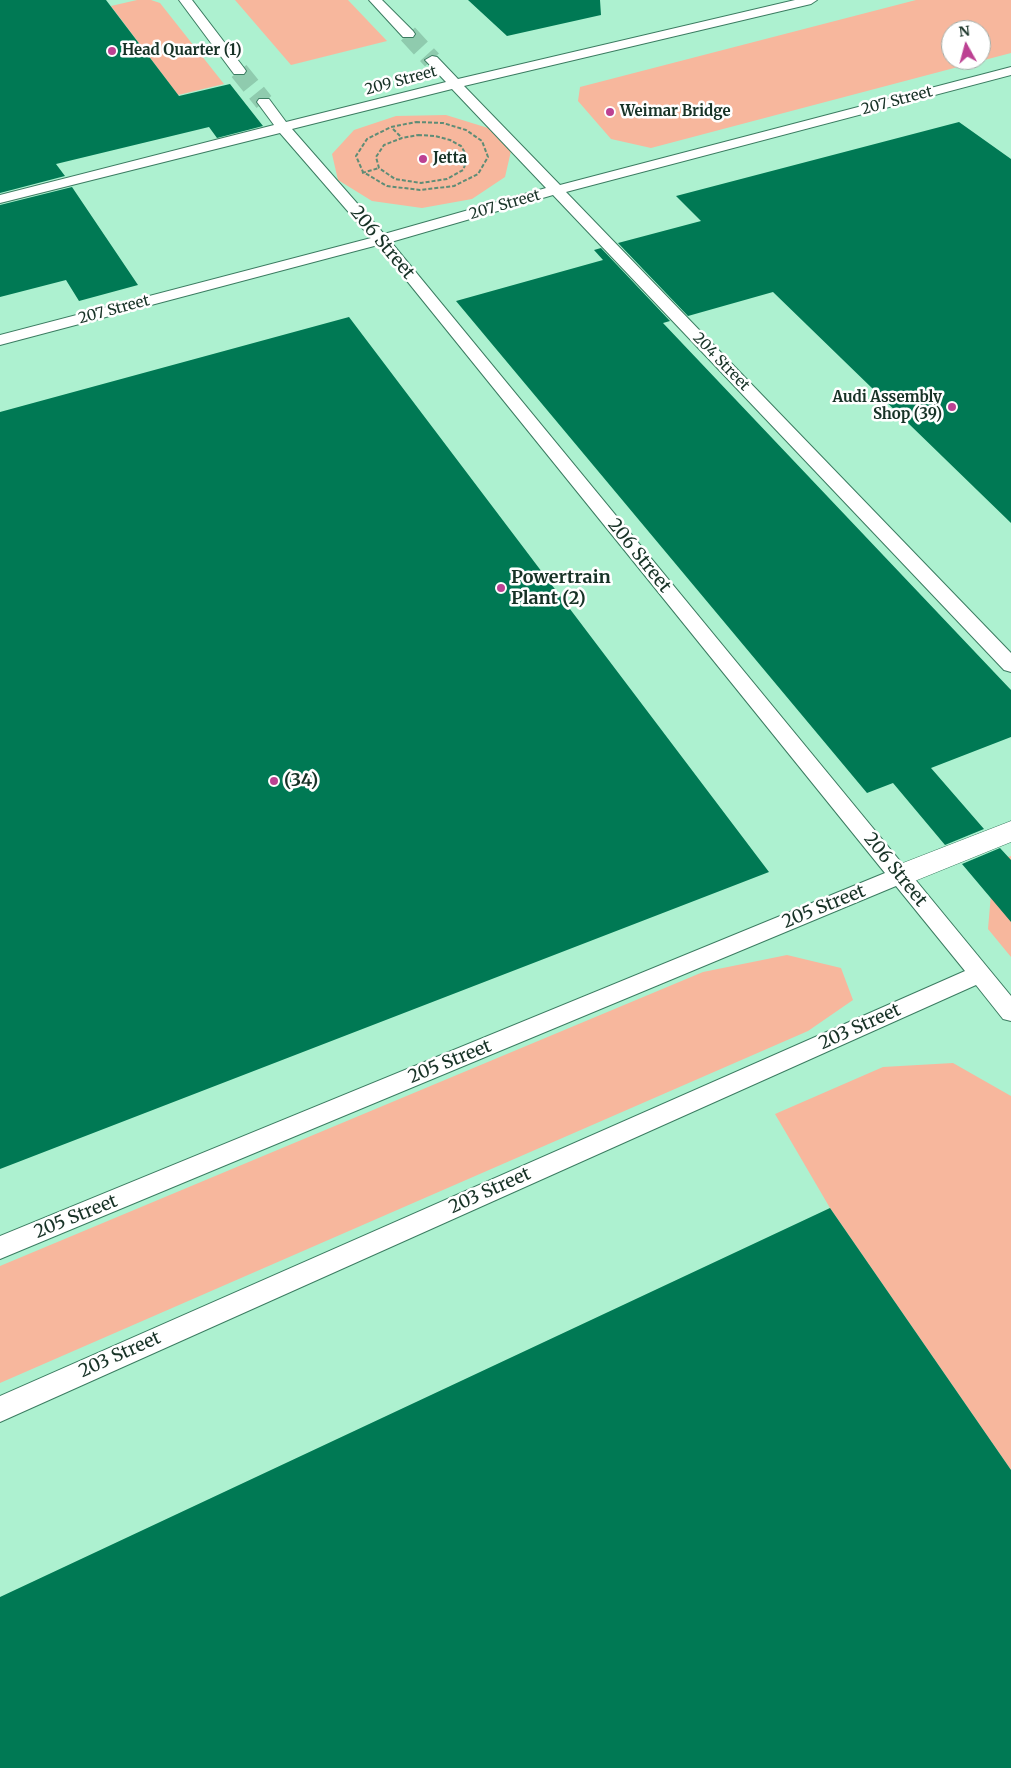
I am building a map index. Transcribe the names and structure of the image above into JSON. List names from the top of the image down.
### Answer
{
  "streets": {
    "lane": [
      "209 Street",
      "207 Street",
      "206 Street",
      "204 Street",
      "205 Street",
      "203 Street"
    ]
  },
  "crossings": [
    ["209 Street", "206 Street"],
    ["209 Street", "204 Street"],
    ["207 Street", "206 Street"],
    ["207 Street", "204 Street"],
    ["206 Street", "205 Street"],
    ["206 Street", "203 Street"]
  ],
  "places": [
    "Head Quarter (1)",
    "Weimar Bridge",
    "Jetta",
    "Audi Assembly Shop (39)",
    "Powertrain Plant (2)",
    "(34)"
  ],
  "north": "top"
}
